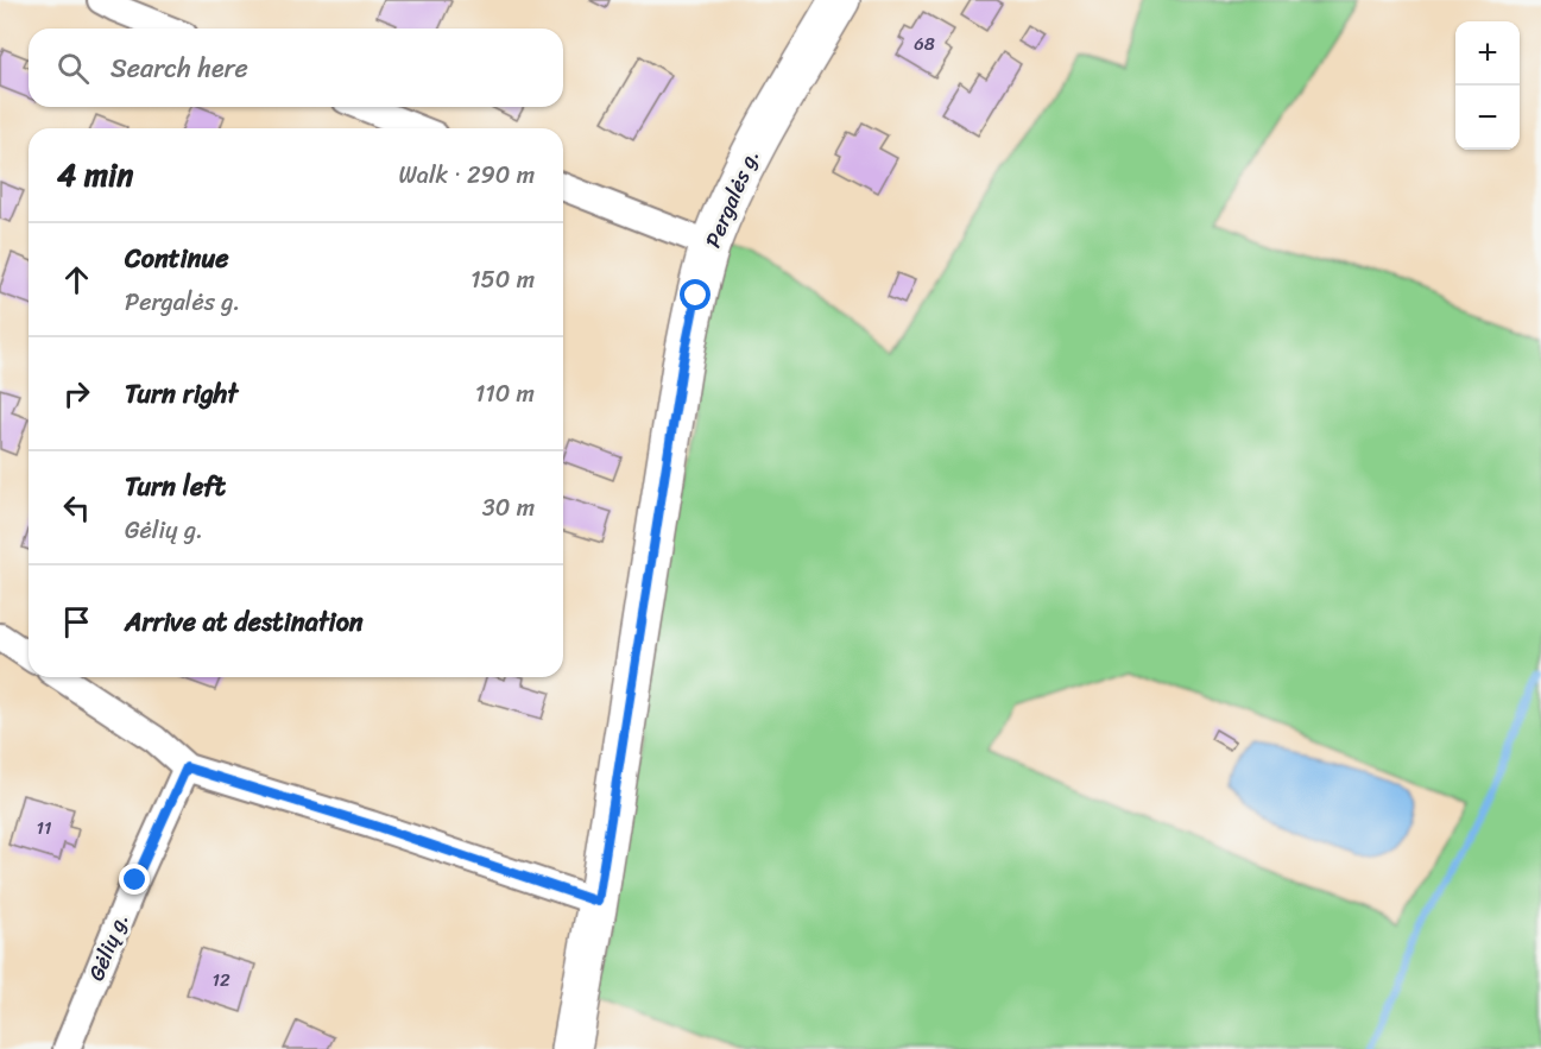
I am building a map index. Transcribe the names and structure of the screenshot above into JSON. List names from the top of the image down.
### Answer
{
  "streets": {
    "main road": ["Pergalės g."],
    "street": ["Gėlių g."]
  },
  "house_numbers": ["68", "11", "12"],
  "page": {
    "map_buttons": ["+", "−"],
    "search": "Search here",
    "heading": ["4 min", "Walk · 290 m"],
    "list": [
      ["Continue", "Pergalės g.", "150 m"],
      ["Turn right", "110 m"],
      ["Turn left", "Gėlių g.", "30 m"],
      "Arrive at destination"
    ]
  }
}
